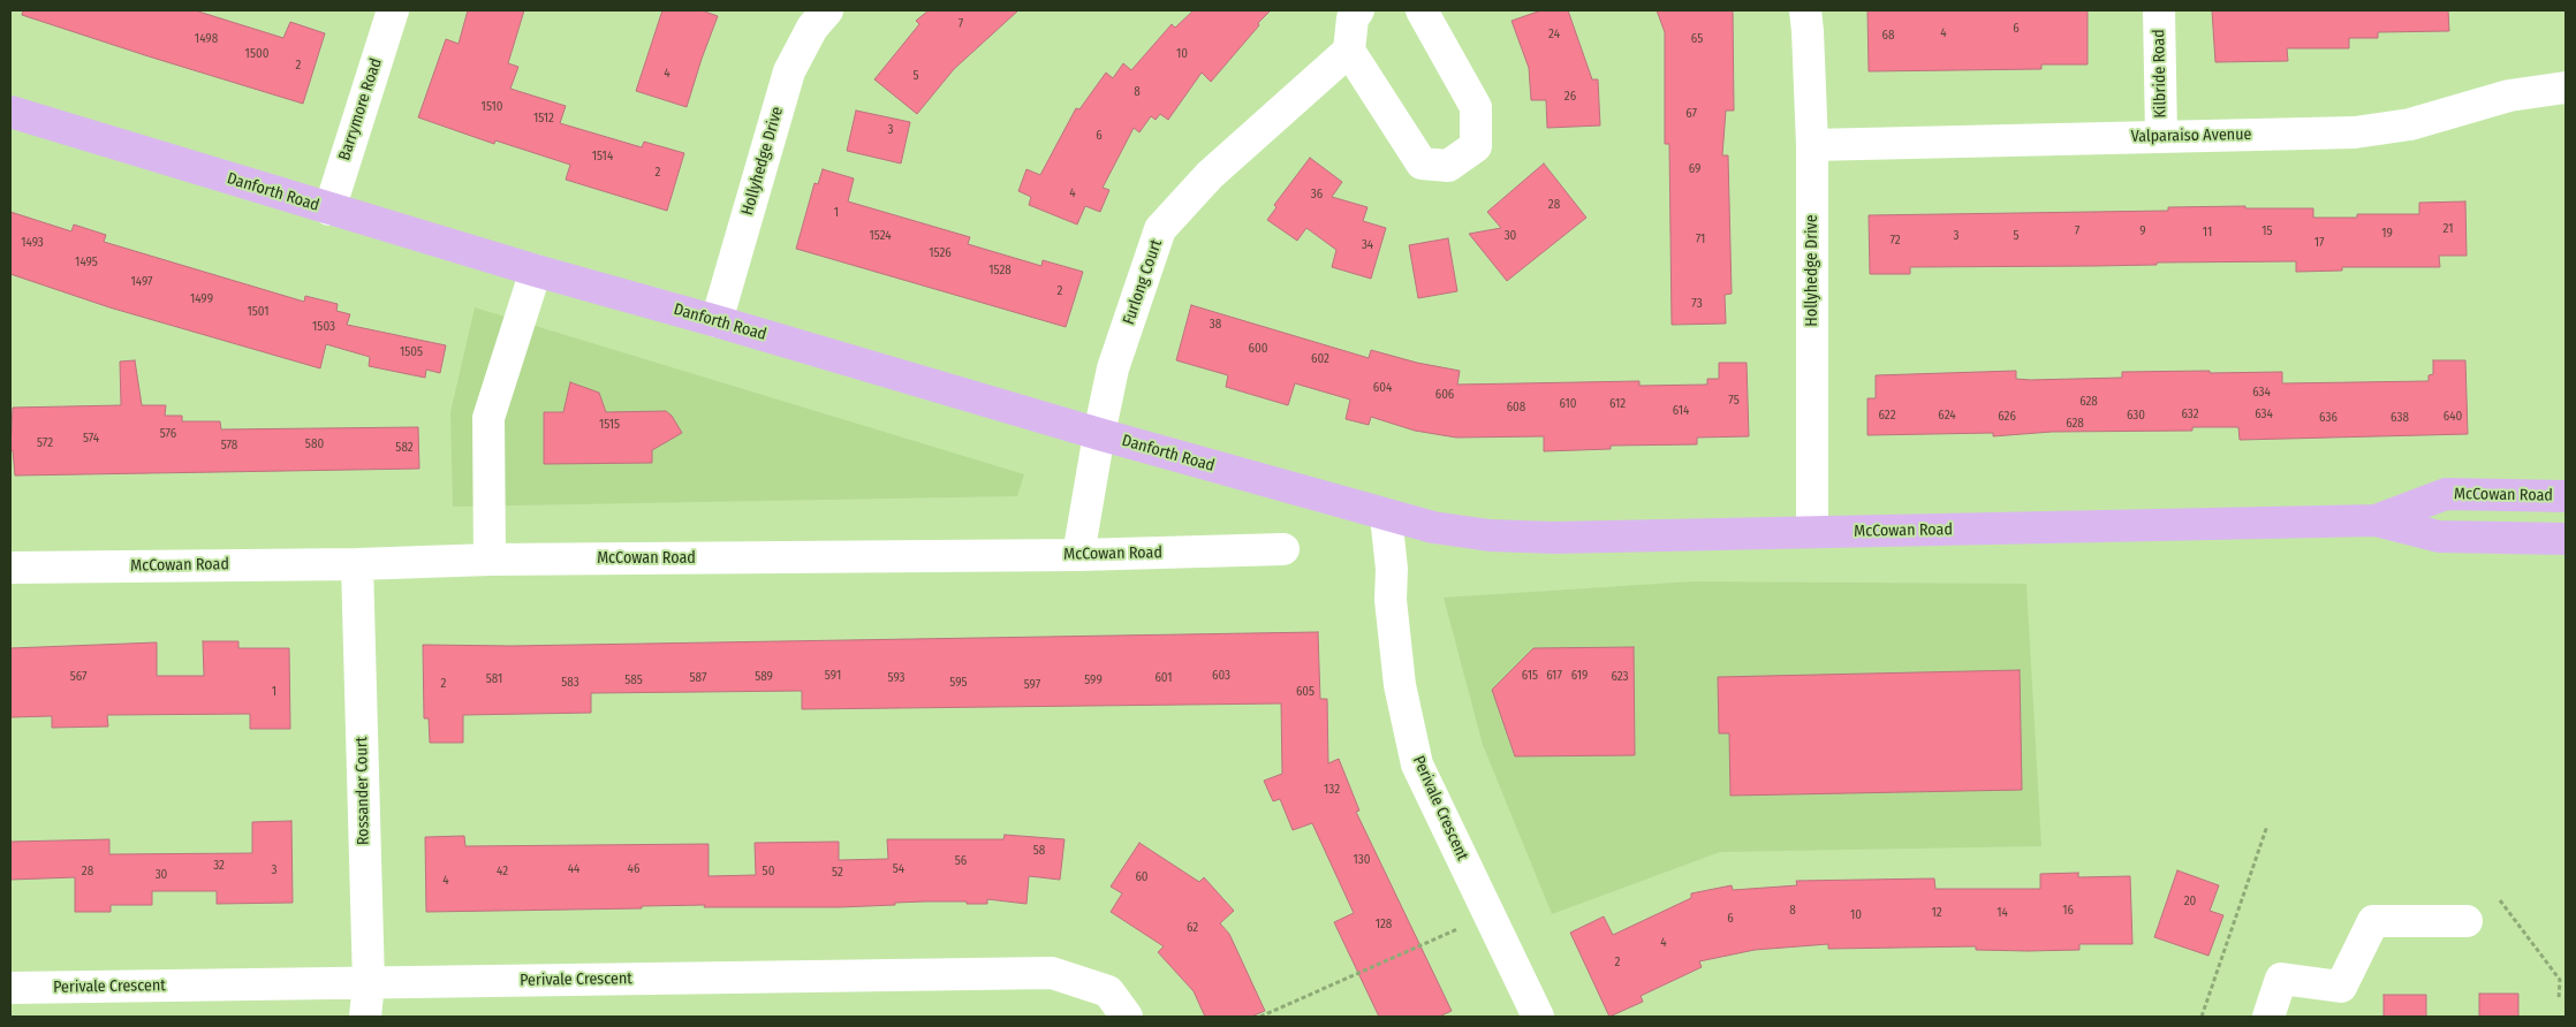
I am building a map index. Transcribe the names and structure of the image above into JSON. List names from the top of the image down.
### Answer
{
  "streets": {
    "main road": ["Danforth Road", "McCowan Road"],
    "street": [
      "Kilbride Road",
      "Barrymore Road",
      "Valparaiso Avenue",
      "Hollyhedge Drive",
      "Furlong Court",
      "Rossander Court",
      "Perivale Crescent"
    ]
  },
  "crossings": [
    ["Kilbride Road", "Valparaiso Avenue"],
    ["Barrymore Road", "Danforth Road"],
    ["Valparaiso Avenue", "Hollyhedge Drive"],
    ["Hollyhedge Drive", "Danforth Road"],
    ["Hollyhedge Drive", "McCowan Road"],
    ["Danforth Road", "Furlong Court"],
    ["Danforth Road", "McCowan Road"],
    ["Danforth Road", "Perivale Crescent"],
    ["Furlong Court", "McCowan Road"],
    ["McCowan Road", "Rossander Court"],
    ["Rossander Court", "Perivale Crescent"]
  ],
  "house_numbers": [
    "7",
    "6",
    "4",
    "24",
    "68",
    "1498",
    "65",
    "1500",
    "10",
    "2",
    "4",
    "5",
    "8",
    "26",
    "1510",
    "67",
    "1512",
    "3",
    "6",
    "1514",
    "69",
    "2",
    "4",
    "36",
    "28",
    "1",
    "21",
    "7",
    "9",
    "15",
    "11",
    "19",
    "1524",
    "30",
    "3",
    "5",
    "71",
    "72",
    "1493",
    "17",
    "34",
    "1526",
    "1495",
    "1528",
    "1497",
    "2",
    "1499",
    "73",
    "1501",
    "38",
    "1503",
    "600",
    "1505",
    "602",
    "604",
    "634",
    "606",
    "75",
    "628",
    "610",
    "612",
    "608",
    "614",
    "632",
    "634",
    "622",
    "624",
    "630",
    "626",
    "640",
    "636",
    "638",
    "628",
    "1515",
    "576",
    "574",
    "572",
    "580",
    "578",
    "582",
    "591",
    "603",
    "615",
    "617",
    "619",
    "567",
    "589",
    "623",
    "587",
    "593",
    "601",
    "581",
    "585",
    "599",
    "583",
    "595",
    "2",
    "597",
    "1",
    "605",
    "132",
    "58",
    "130",
    "56",
    "32",
    "44",
    "46",
    "54",
    "3",
    "28",
    "42",
    "50",
    "52",
    "30",
    "60",
    "4",
    "20",
    "8",
    "16",
    "12",
    "14",
    "10",
    "6",
    "128",
    "62",
    "4",
    "2"
  ]
}
